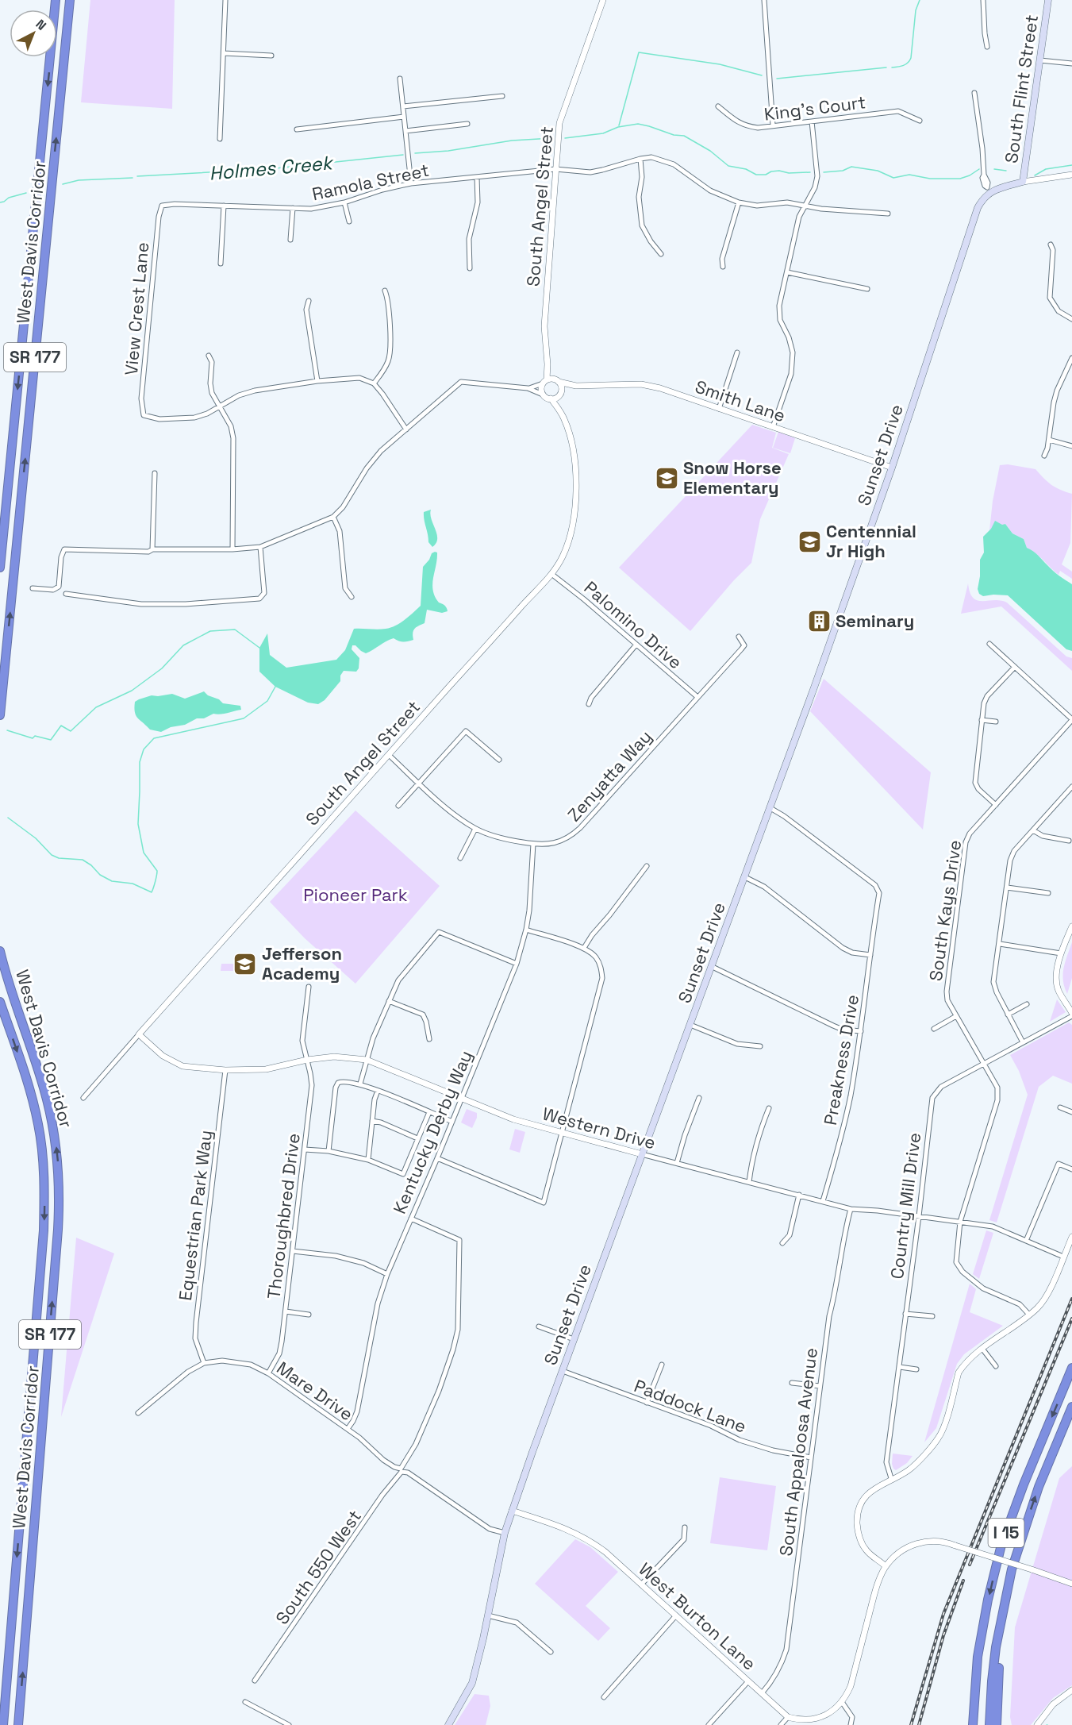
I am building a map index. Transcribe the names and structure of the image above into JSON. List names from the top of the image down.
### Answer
{
  "streets": {
    "highway": ["West Davis Corridor", "SR 177", "I 15"],
    "main road": ["South Flint Street", "Sunset Drive"],
    "street": [
      "King's Court",
      "Ramola Street",
      "South Angel Street",
      "View Crest Lane",
      "Smith Lane",
      "Palomino Drive",
      "Zenyatta Way",
      "South Kays Drive",
      "Preakness Drive",
      "Western Drive",
      "Kentucky Derby Way",
      "Country Mill Drive",
      "Equestrian Park Way",
      "Thoroughbred Drive",
      "Mare Drive",
      "Paddock Lane",
      "South Appaloosa Avenue",
      "South 550 West",
      "West Burton Lane"
    ]
  },
  "crossings": [
    ["Ramola Street", "South Angel Street"],
    ["Ramola Street", "View Crest Lane"],
    ["South Angel Street", "Smith Lane"],
    ["South Angel Street", "Palomino Drive"],
    ["South Angel Street", "Zenyatta Way"],
    ["South Angel Street", "Western Drive"],
    ["Smith Lane", "Sunset Drive"],
    ["Sunset Drive", "Preakness Drive"],
    ["Sunset Drive", "Western Drive"],
    ["Sunset Drive", "Mare Drive"],
    ["Sunset Drive", "Paddock Lane"],
    ["Sunset Drive", "West Burton Lane"],
    ["Palomino Drive", "Zenyatta Way"],
    ["Zenyatta Way", "Kentucky Derby Way"],
    ["South Kays Drive", "Western Drive"],
    ["South Kays Drive", "Country Mill Drive"],
    ["Preakness Drive", "Western Drive"],
    ["Western Drive", "Kentucky Derby Way"],
    ["Western Drive", "Country Mill Drive"],
    ["Western Drive", "Equestrian Park Way"],
    ["Western Drive", "Thoroughbred Drive"],
    ["Western Drive", "South Appaloosa Avenue"],
    ["Kentucky Derby Way", "Mare Drive"],
    ["Kentucky Derby Way", "South 550 West"],
    ["Equestrian Park Way", "Mare Drive"],
    ["Thoroughbred Drive", "Mare Drive"],
    ["Mare Drive", "South 550 West"],
    ["Paddock Lane", "South Appaloosa Avenue"],
    ["South Appaloosa Avenue", "West Burton Lane"]
  ],
  "water": ["Holmes Creek"],
  "parks": ["Pioneer Park"],
  "places": {
    "school or university": ["Snow Horse Elementary", "Centennial Jr High", "Jefferson Academy"],
    "building": ["Seminary"]
  },
  "north": "top right"
}
